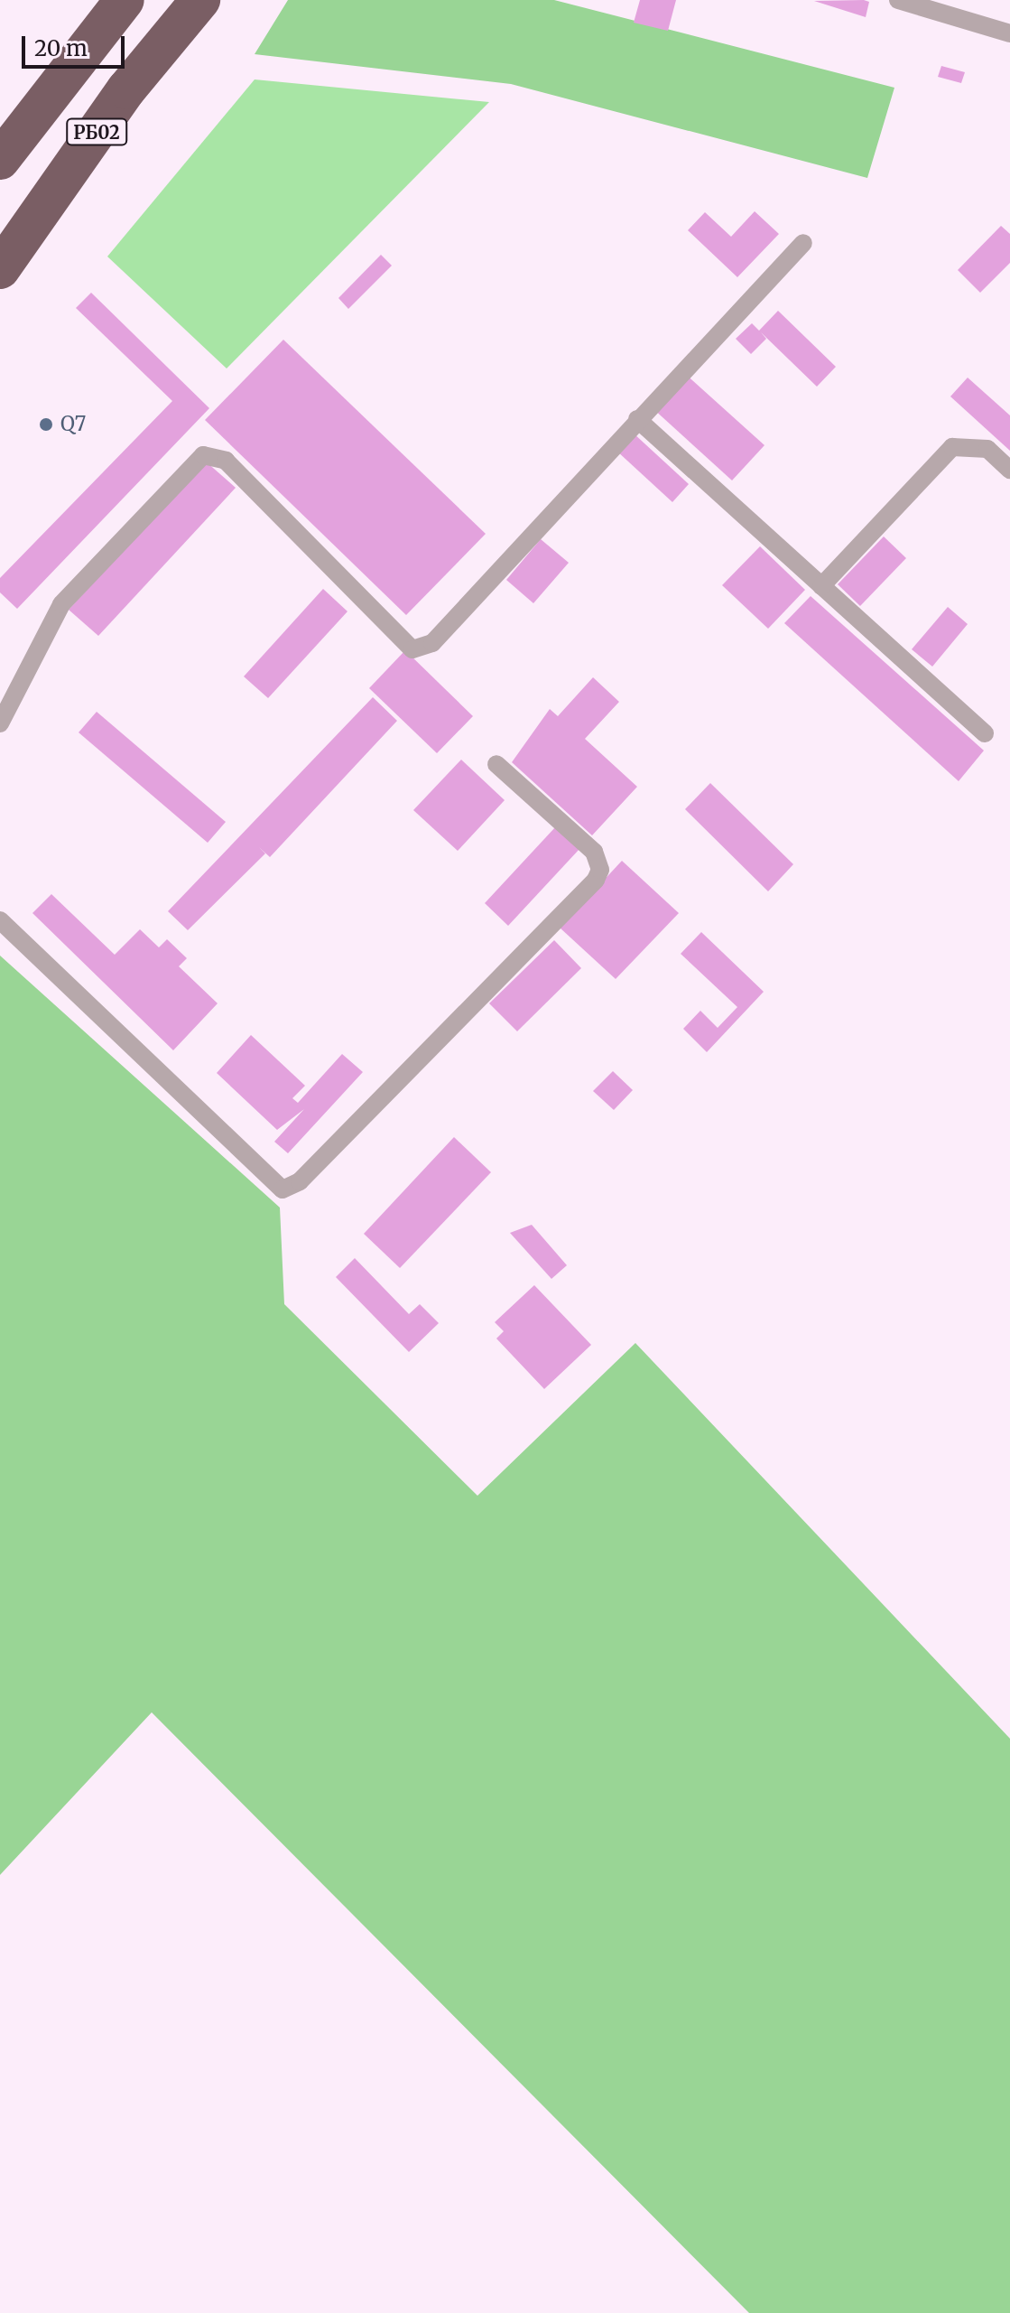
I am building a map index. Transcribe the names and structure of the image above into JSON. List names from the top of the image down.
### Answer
{
  "streets": {
    "highway": ["РБ02"]
  },
  "places": ["Q7"],
  "scale_bar": "20 m"
}
